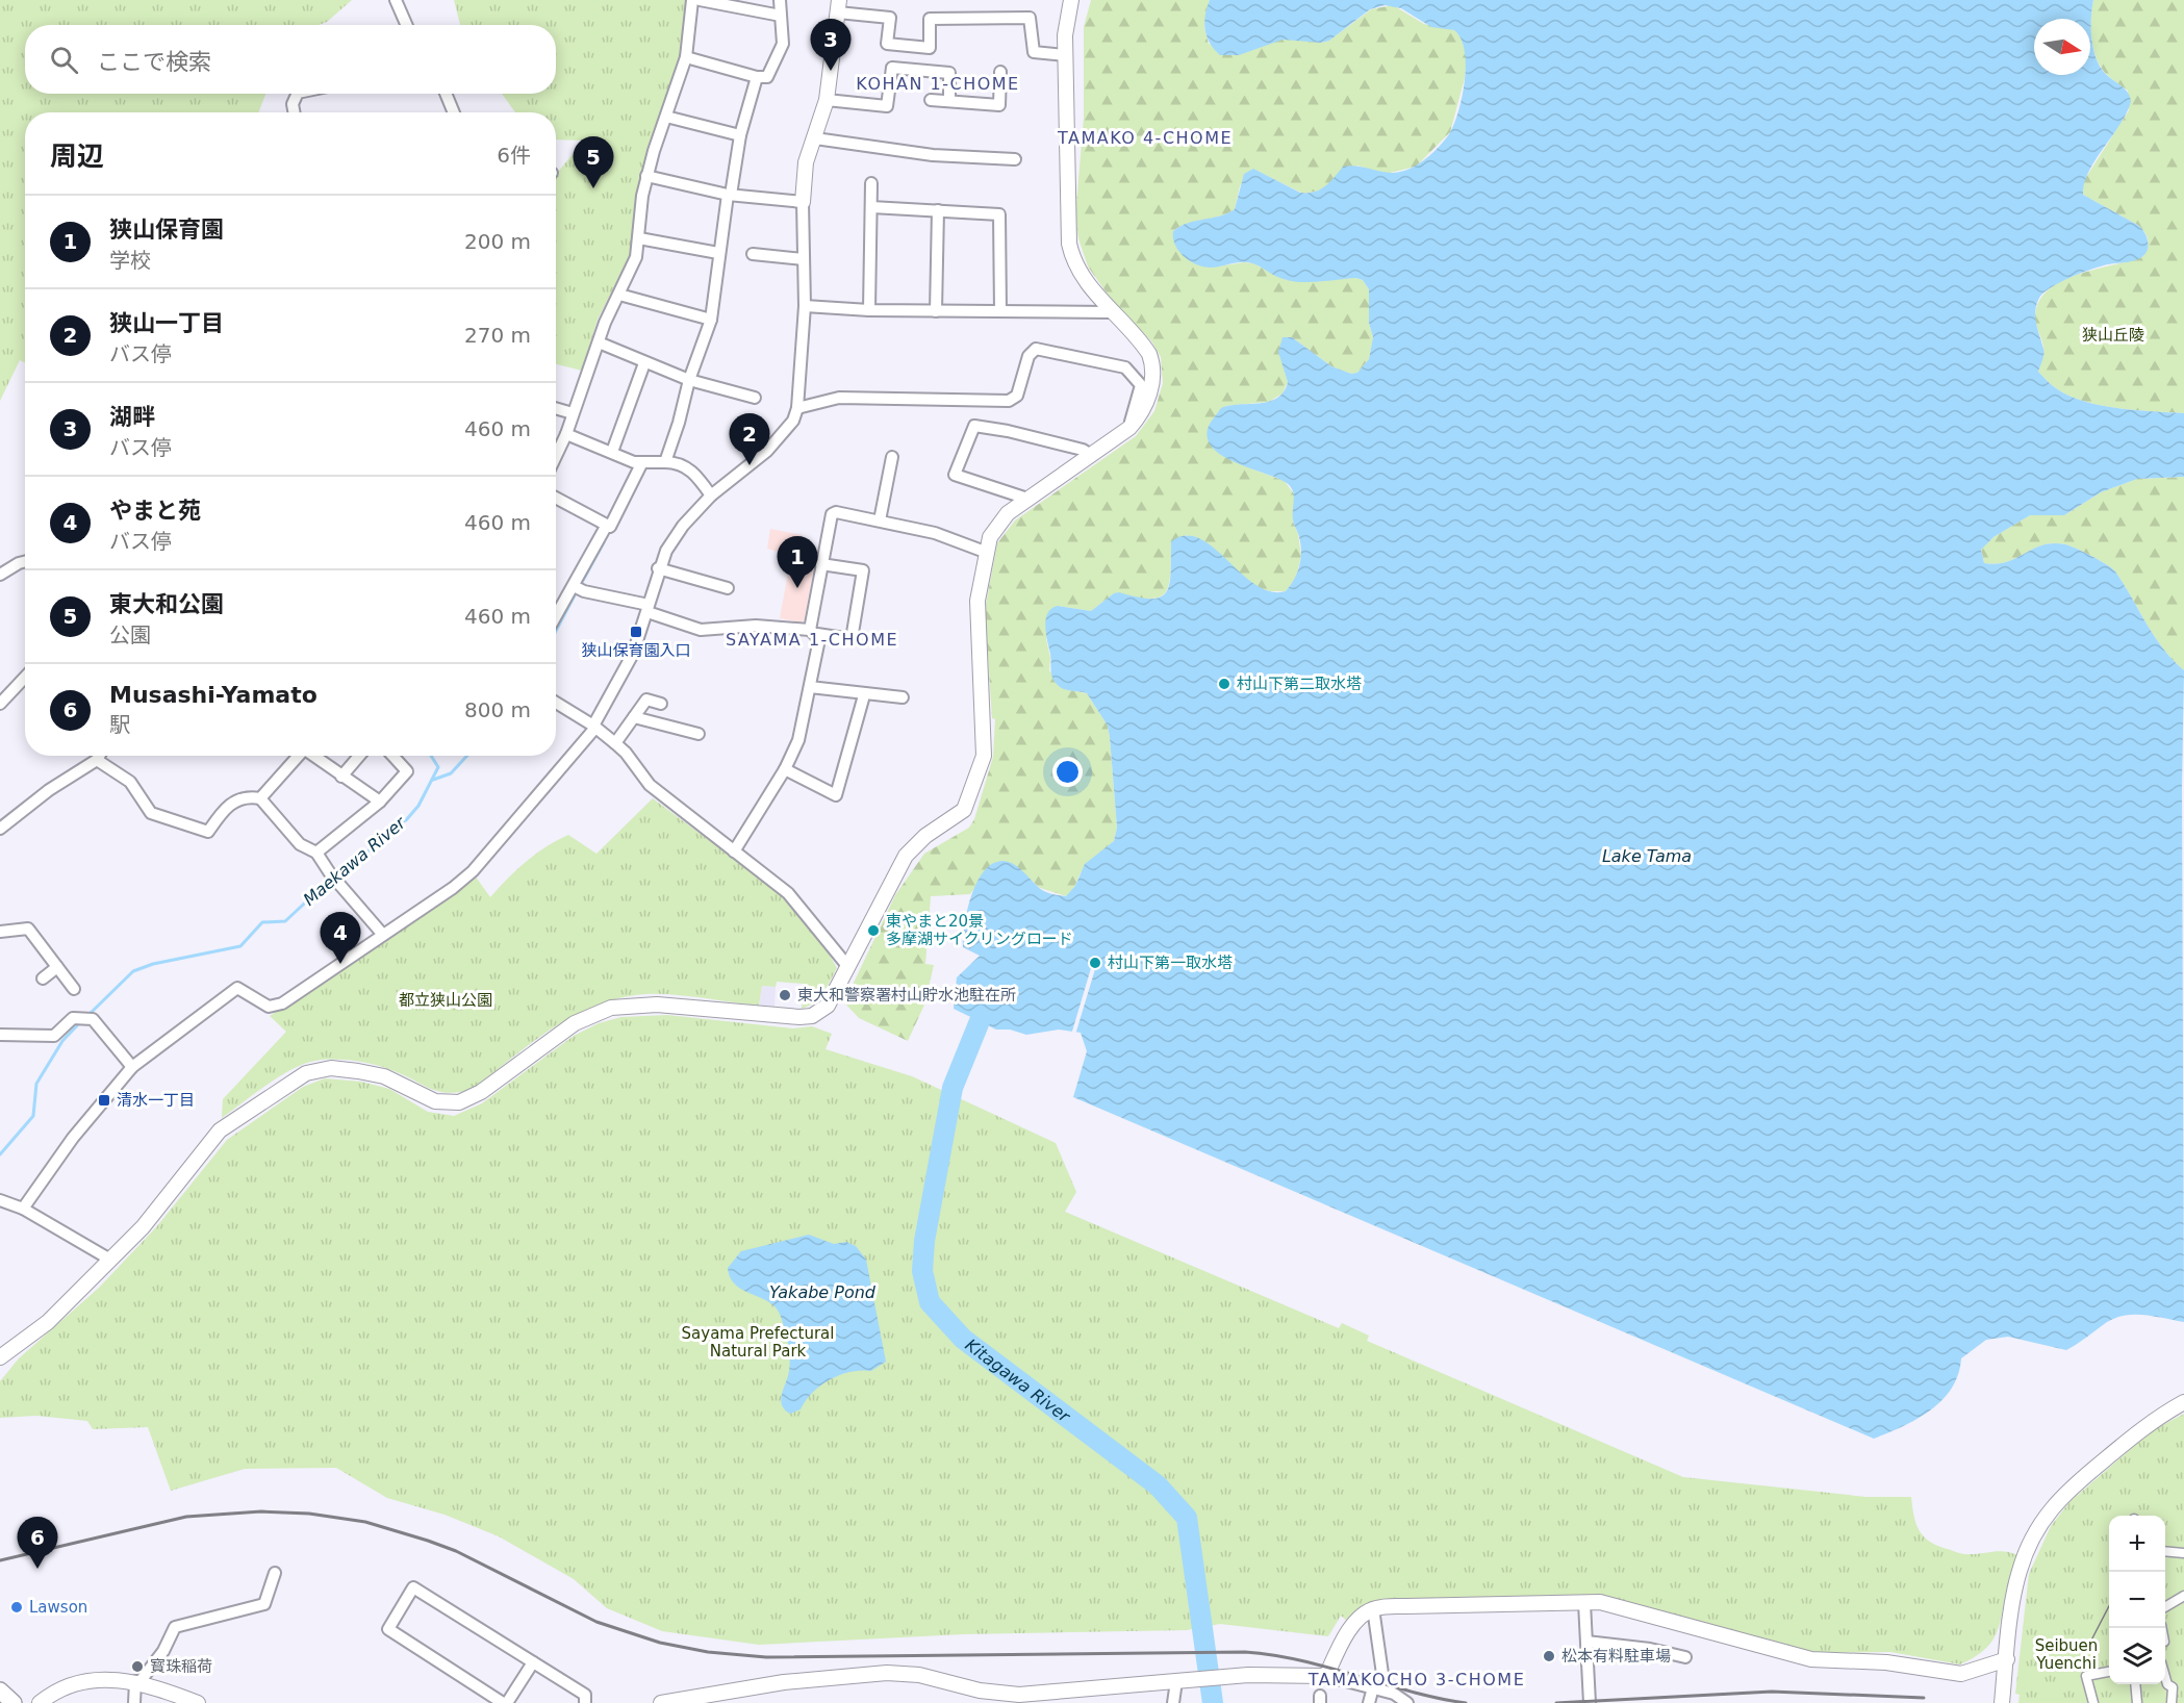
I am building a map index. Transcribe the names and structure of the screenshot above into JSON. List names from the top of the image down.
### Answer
{
  "districts": [
    "KOHAN 1-CHOME",
    "TAMAKO 4-CHOME",
    "SAYAMA 1-CHOME",
    "TAMAKOCHO 3-CHOME"
  ],
  "water": [
    "Lake Tama",
    "Maekawa River",
    "Yakabe Pond",
    "Kitagawa River"
  ],
  "parks": [
    "狭山丘陵",
    "都立狭山公園",
    "Sayama Prefectural Natural Park",
    "Seibuen Yuenchi"
  ],
  "places": {
    "transit": ["狭山保育園入口", "清水一丁目"],
    "other": [
      "村山下第二取水塔",
      "東やまと20景 多摩湖サイクリングロード",
      "村山下第一取水塔",
      "東大和警察署村山貯水池駐在所",
      "Lawson",
      "松本有料駐車場",
      "寳珠稲荷"
    ]
  },
  "north": "right",
  "page": {
    "pins": [
      "3",
      "5",
      "2",
      "1",
      "4",
      "6"
    ],
    "search": "ここで検索",
    "heading": ["周辺", "6件"],
    "list": [
      {
        "mark": "1",
        "name": "狭山保育園",
        "note": "学校",
        "value": "200 m"
      },
      {
        "mark": "2",
        "name": "狭山一丁目",
        "note": "バス停",
        "value": "270 m"
      },
      {
        "mark": "3",
        "name": "湖畔",
        "note": "バス停",
        "value": "460 m"
      },
      {
        "mark": "4",
        "name": "やまと苑",
        "note": "バス停",
        "value": "460 m"
      },
      {
        "mark": "5",
        "name": "東大和公園",
        "note": "公園",
        "value": "460 m"
      },
      {
        "mark": "6",
        "name": "Musashi-Yamato",
        "note": "駅",
        "value": "800 m"
      }
    ],
    "map_buttons": ["+", "−"]
  }
}
